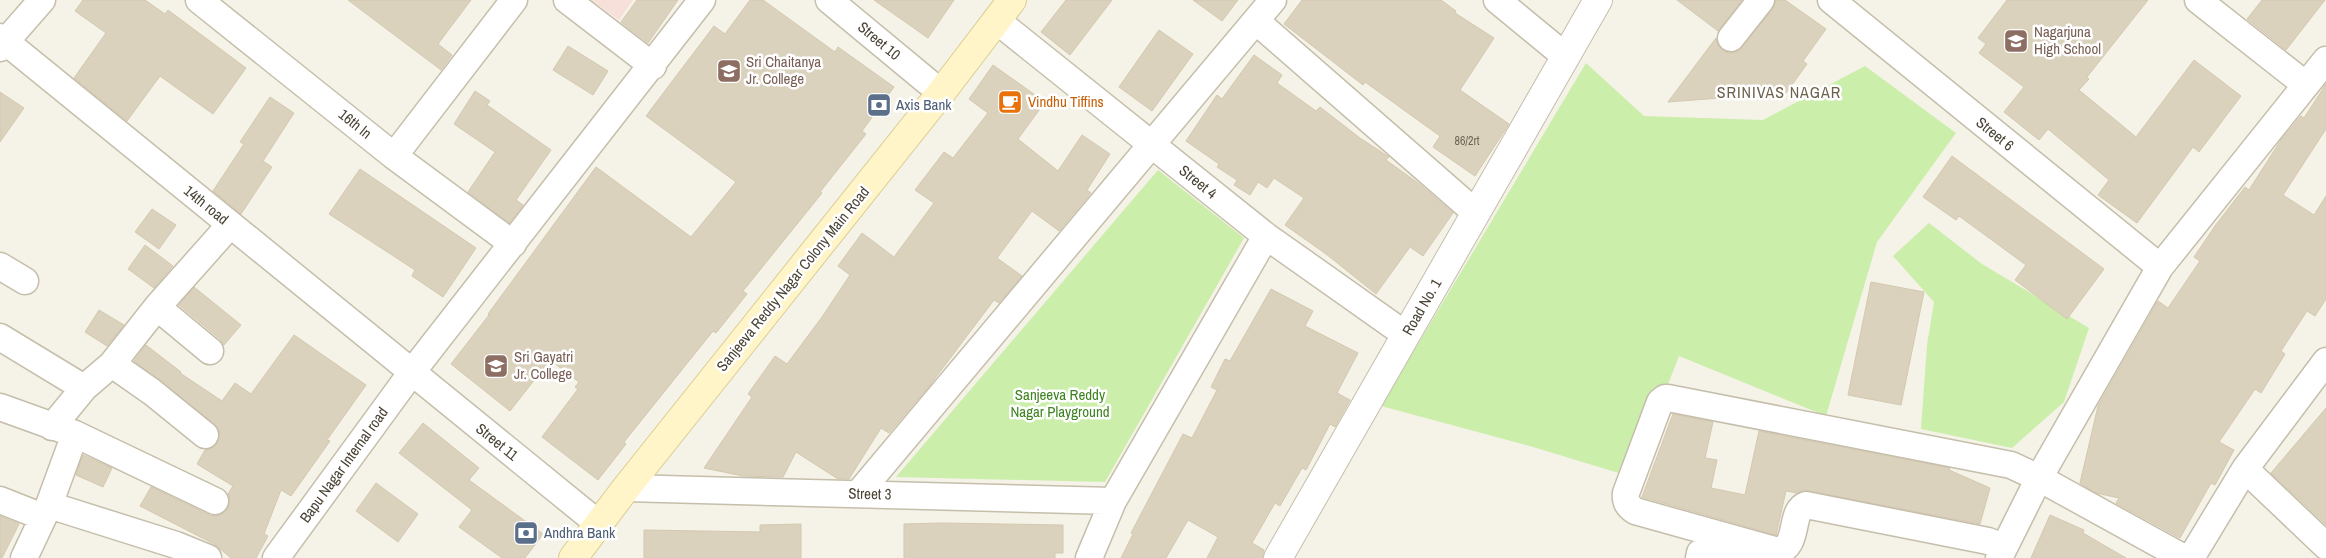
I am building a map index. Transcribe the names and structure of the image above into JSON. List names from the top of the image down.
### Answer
{
  "streets": {
    "main road": ["Sanjeeva Reddy Nagar Colony Main Road"],
    "street": [
      "Street 10",
      "16th ln",
      "Street 6",
      "Street 4",
      "14th road",
      "Road No. 1",
      "Street 11",
      "Bapu Nagar Internal road",
      "Street 3"
    ]
  },
  "crossings": [
    ["Street 10", "Sanjeeva Reddy Nagar Colony Main Road"],
    ["16th ln", "Bapu Nagar Internal road"],
    ["Street 4", "Sanjeeva Reddy Nagar Colony Main Road"],
    ["Street 4", "Road No. 1"],
    ["14th road", "Street 11"],
    ["14th road", "Bapu Nagar Internal road"],
    ["Sanjeeva Reddy Nagar Colony Main Road", "Street 11"],
    ["Sanjeeva Reddy Nagar Colony Main Road", "Street 3"],
    ["Street 11", "Bapu Nagar Internal road"]
  ],
  "districts": ["SRINIVAS NAGAR"],
  "parks": ["Sanjeeva Reddy Nagar Playground"],
  "places": {
    "school or university": ["Nagarjuna High School", "Sri Chaitanya Jr. College", "Sri Gayatri Jr. College"],
    "cafe": ["Vindhu Tiffins"],
    "bank": ["Axis Bank", "Andhra Bank"]
  },
  "house_numbers": ["86/2rt"]
}
